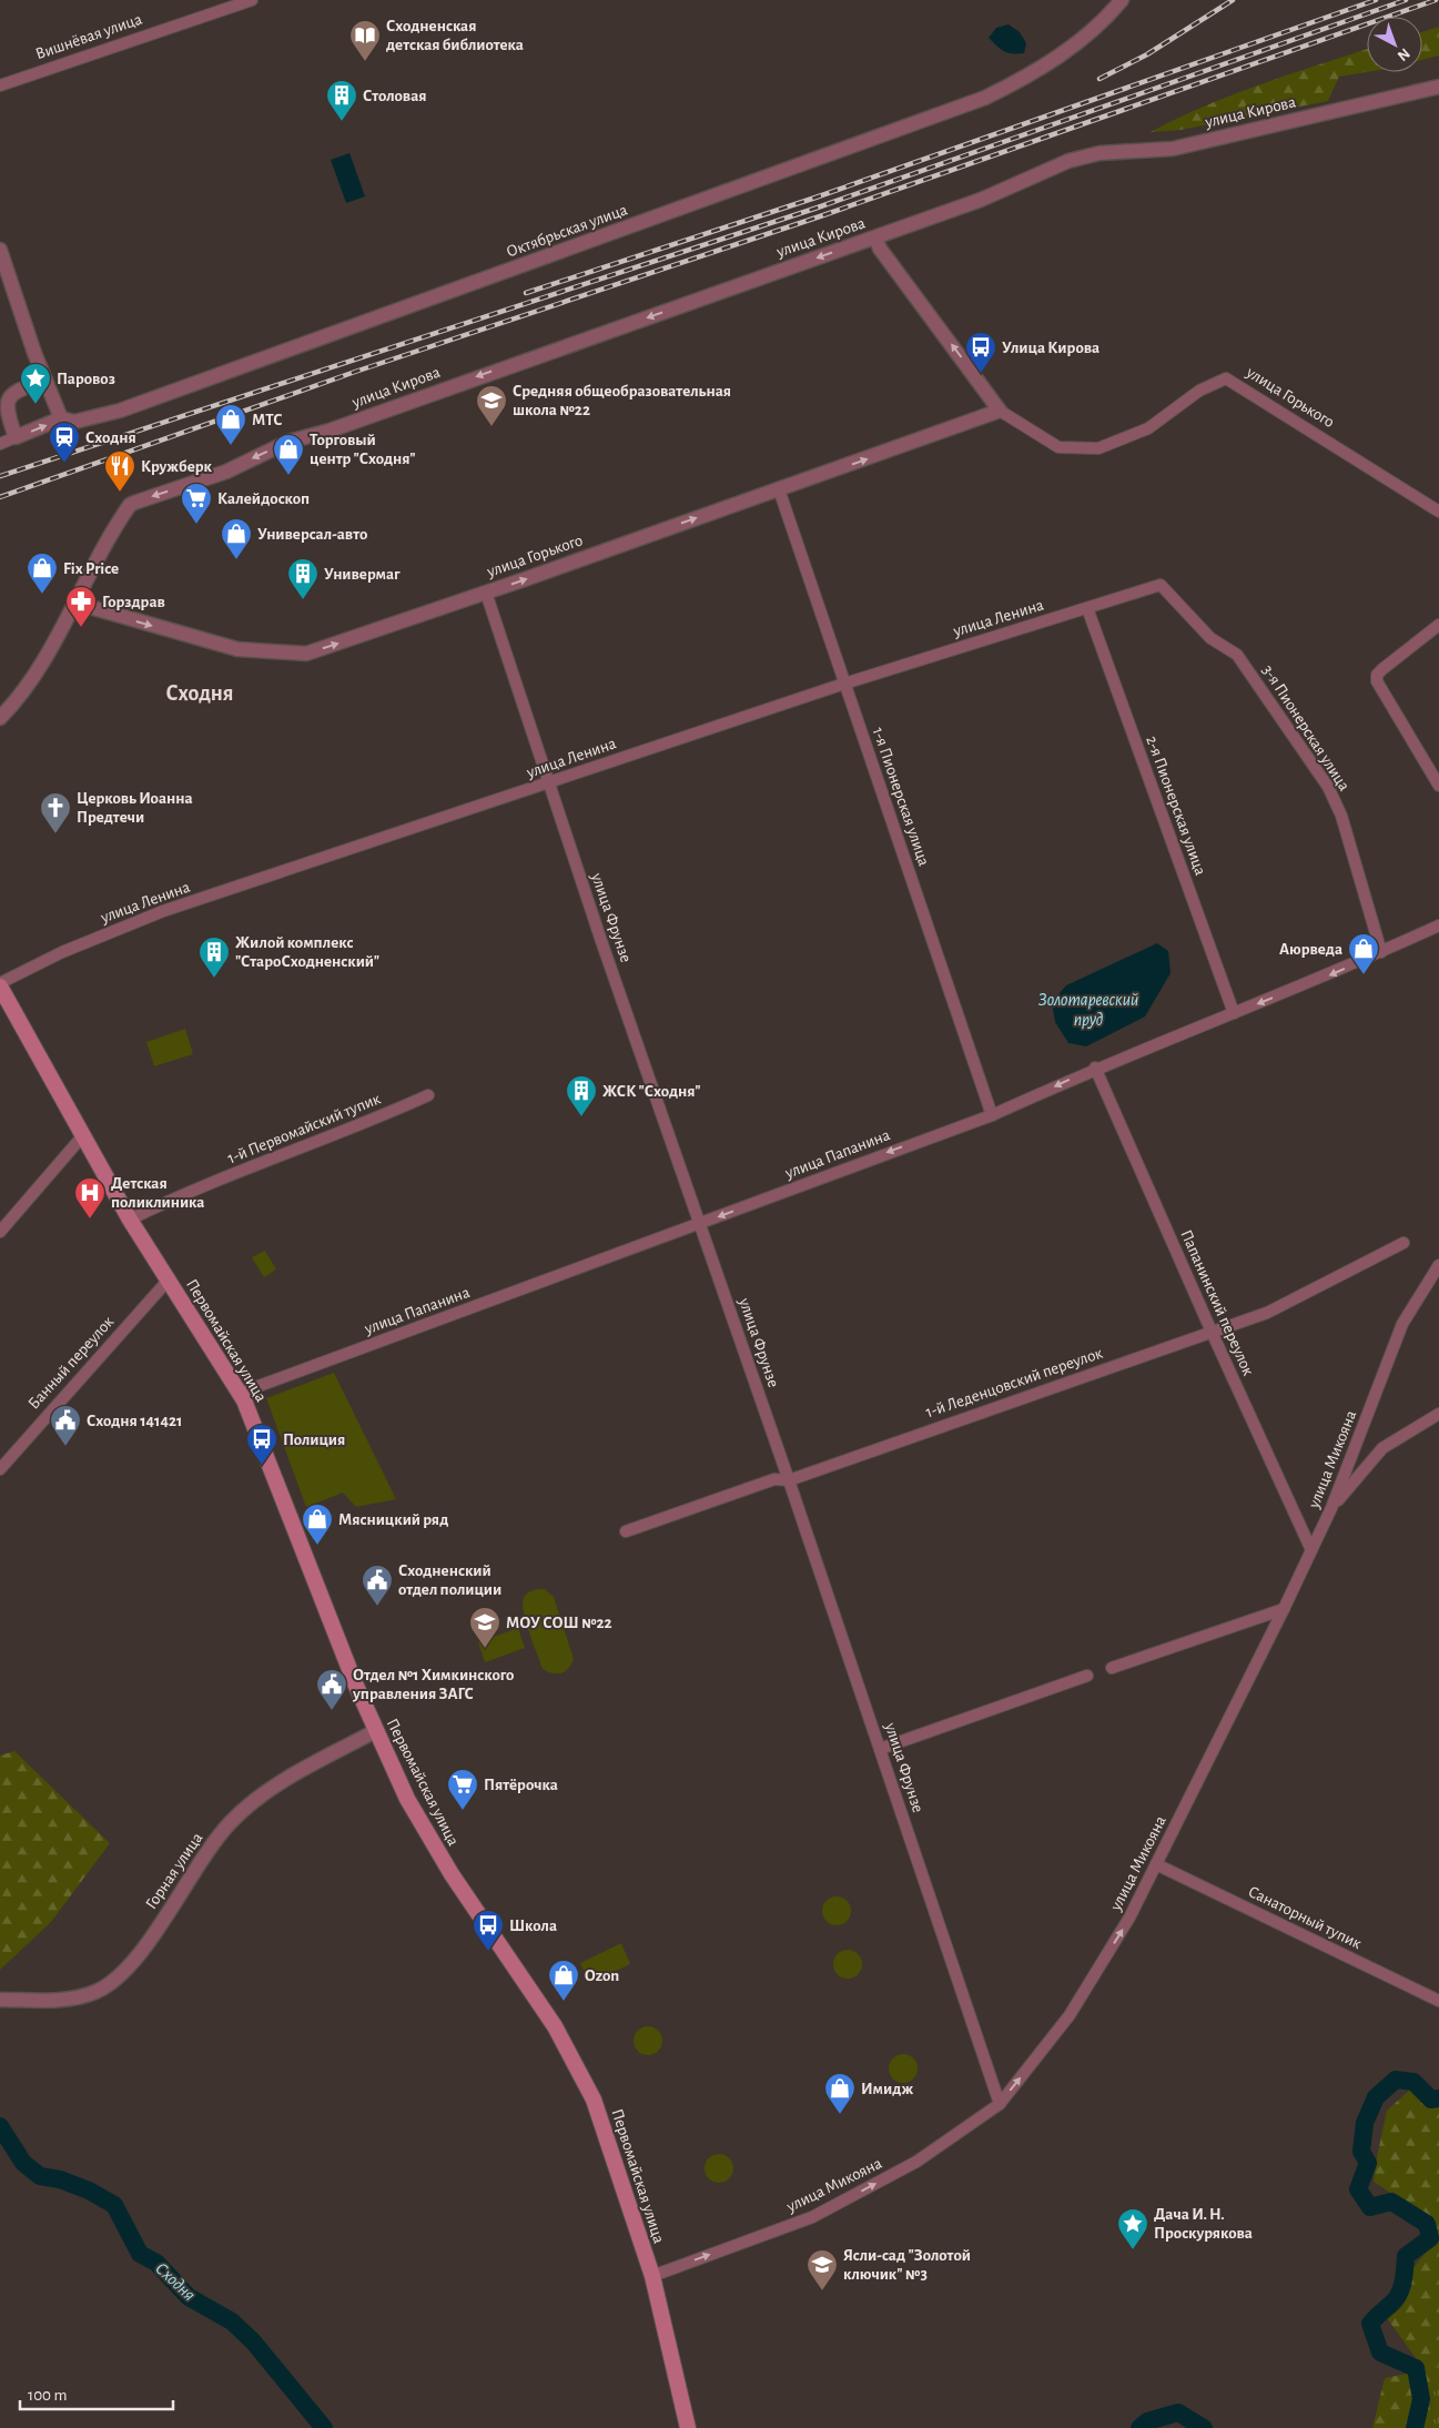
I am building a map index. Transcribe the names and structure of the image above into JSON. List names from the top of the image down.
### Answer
{
  "streets": {
    "main road": ["Первомайская улица"],
    "street": [
      "Вишнёвая улица",
      "улица Кирова",
      "Октябрьская улица",
      "улица Горького",
      "улица Ленина",
      "3-я Пионерская улица",
      "1-я Пионерская улица",
      "2-я Пионерская улица",
      "улица Фрунзе",
      "1-й Первомайский тупик",
      "улица Папанина",
      "Папанинский переулок",
      "Банный переулок",
      "1-й Леденцовский переулок",
      "улица Микояна",
      "Горная улица",
      "Санаторный тупик"
    ]
  },
  "crossings": [
    ["улица Кирова", "улица Горького"],
    ["улица Горького", "1-я Пионерская улица"],
    ["улица Горького", "улица Фрунзе"],
    ["улица Ленина", "3-я Пионерская улица"],
    ["улица Ленина", "1-я Пионерская улица"],
    ["улица Ленина", "2-я Пионерская улица"],
    ["улица Ленина", "улица Фрунзе"],
    ["улица Ленина", "Первомайская улица"],
    ["3-я Пионерская улица", "улица Папанина"],
    ["1-я Пионерская улица", "улица Папанина"],
    ["2-я Пионерская улица", "улица Папанина"],
    ["улица Фрунзе", "улица Папанина"],
    ["улица Фрунзе", "1-й Леденцовский переулок"],
    ["улица Фрунзе", "улица Микояна"],
    ["1-й Первомайский тупик", "Первомайская улица"],
    ["улица Папанина", "Папанинский переулок"],
    ["улица Папанина", "Первомайская улица"],
    ["Папанинский переулок", "1-й Леденцовский переулок"],
    ["Папанинский переулок", "улица Микояна"],
    ["Первомайская улица", "Банный переулок"],
    ["Первомайская улица", "улица Микояна"],
    ["Первомайская улица", "Горная улица"],
    ["улица Микояна", "Санаторный тупик"]
  ],
  "one_way": ["улица Кирова", "улица Папанина", "улица Микояна"],
  "districts": ["Сходня"],
  "water": ["Золотаревский пруд", "Сходня"],
  "places": {
    "library": ["Сходненская детская библиотека"],
    "building": [
      "Столовая",
      "Универмаг",
      "Жилой комплекс \"СтароСходненский\"",
      "ЖСК \"Сходня\""
    ],
    "bus stop": ["Улица Кирова", "Полиция", "Школа"],
    "place": ["Паровоз", "Дача И. Н. Проскурякова"],
    "school or university": ["Средняя общеобразовательная школа №22", "МОУ СОШ №22", "Ясли-сад \"Золотой ключик\" №3"],
    "shop": [
      "МТС",
      "Торговый центр \"Сходня\"",
      "Универсал-авто",
      "Fix Price",
      "Аюрведа",
      "Мясницкий ряд",
      "Ozon",
      "Имидж"
    ],
    "station": ["Сходня"],
    "restaurant": ["Кружберк"],
    "supermarket": ["Калейдоскоп", "Пятёрочка"],
    "pharmacy": ["Горздрав"],
    "church": ["Церковь Иоанна Предтечи"],
    "hospital": ["Детская поликлиника"],
    "public building": ["Сходня 141421", "Сходненский отдел полиции", "Отдел №1 Химкинского управления ЗАГС"]
  },
  "scale_bar": "100 m",
  "north": "bottom right"
}
